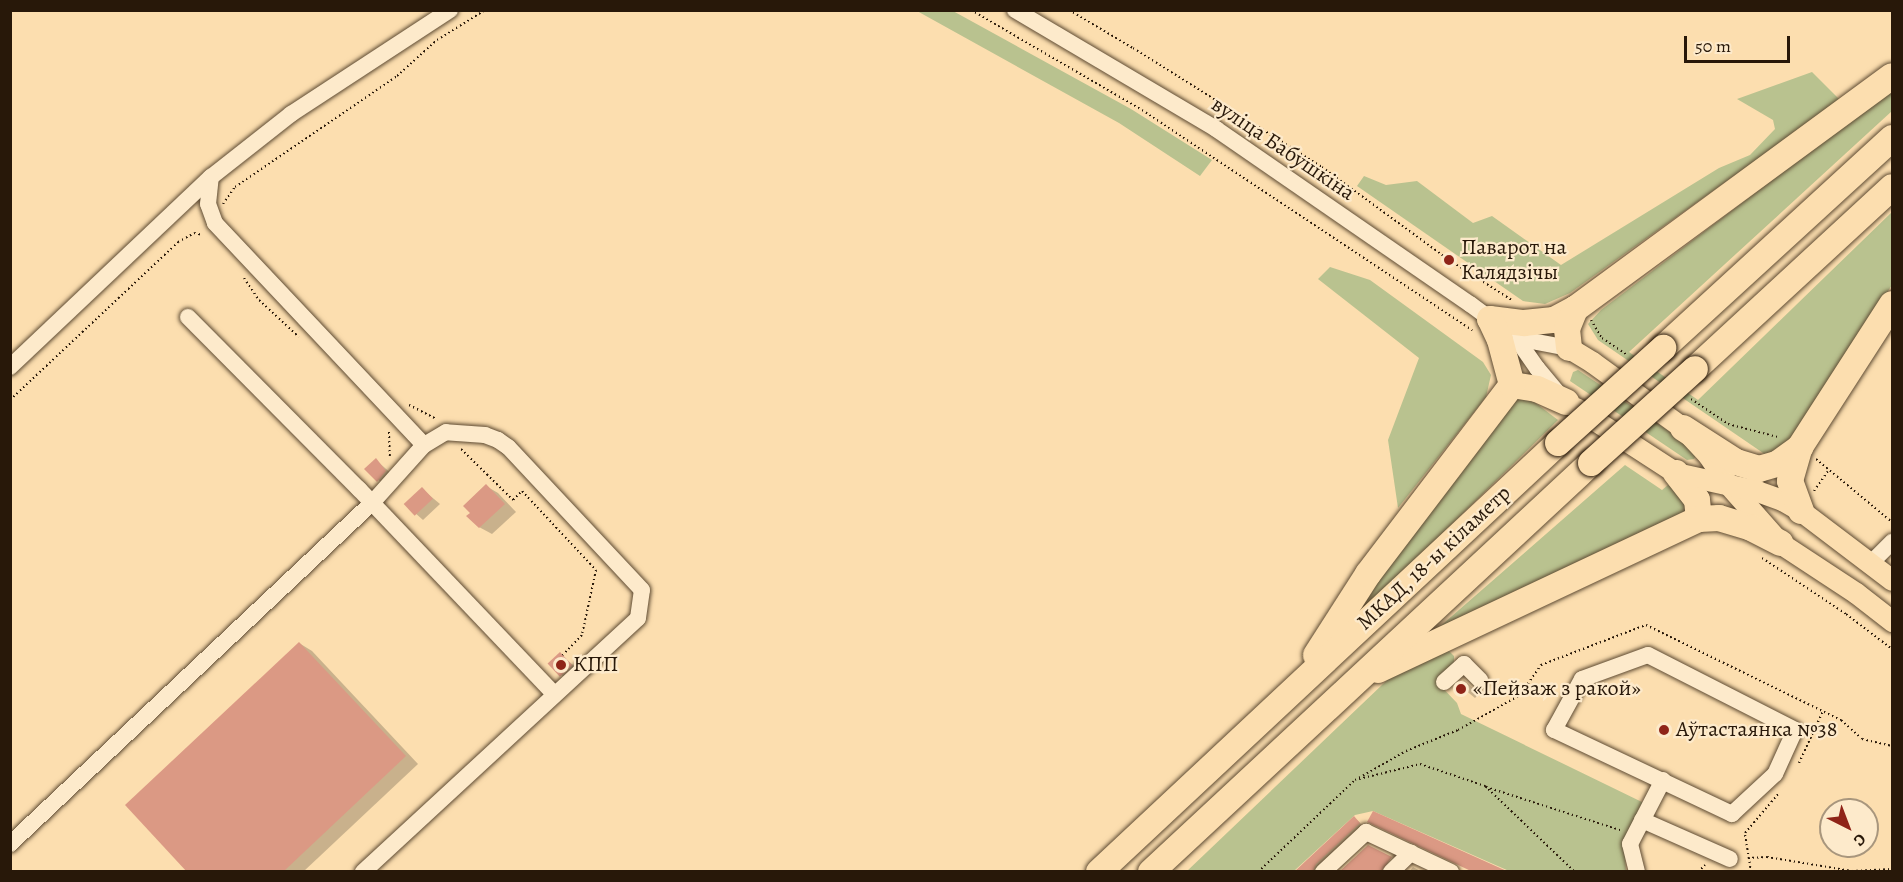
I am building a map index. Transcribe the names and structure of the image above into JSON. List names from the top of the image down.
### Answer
{
  "streets": {
    "highway": ["МКАД, 18-ы кіламетр"],
    "street": ["вуліца Бабушкіна"]
  },
  "places": [
    "Паварот на Калядзічы",
    "КПП",
    "«Пейзаж з ракой»",
    "Аўтастаянка №38"
  ],
  "scale_bar": "50 m",
  "north": "bottom right"
}
